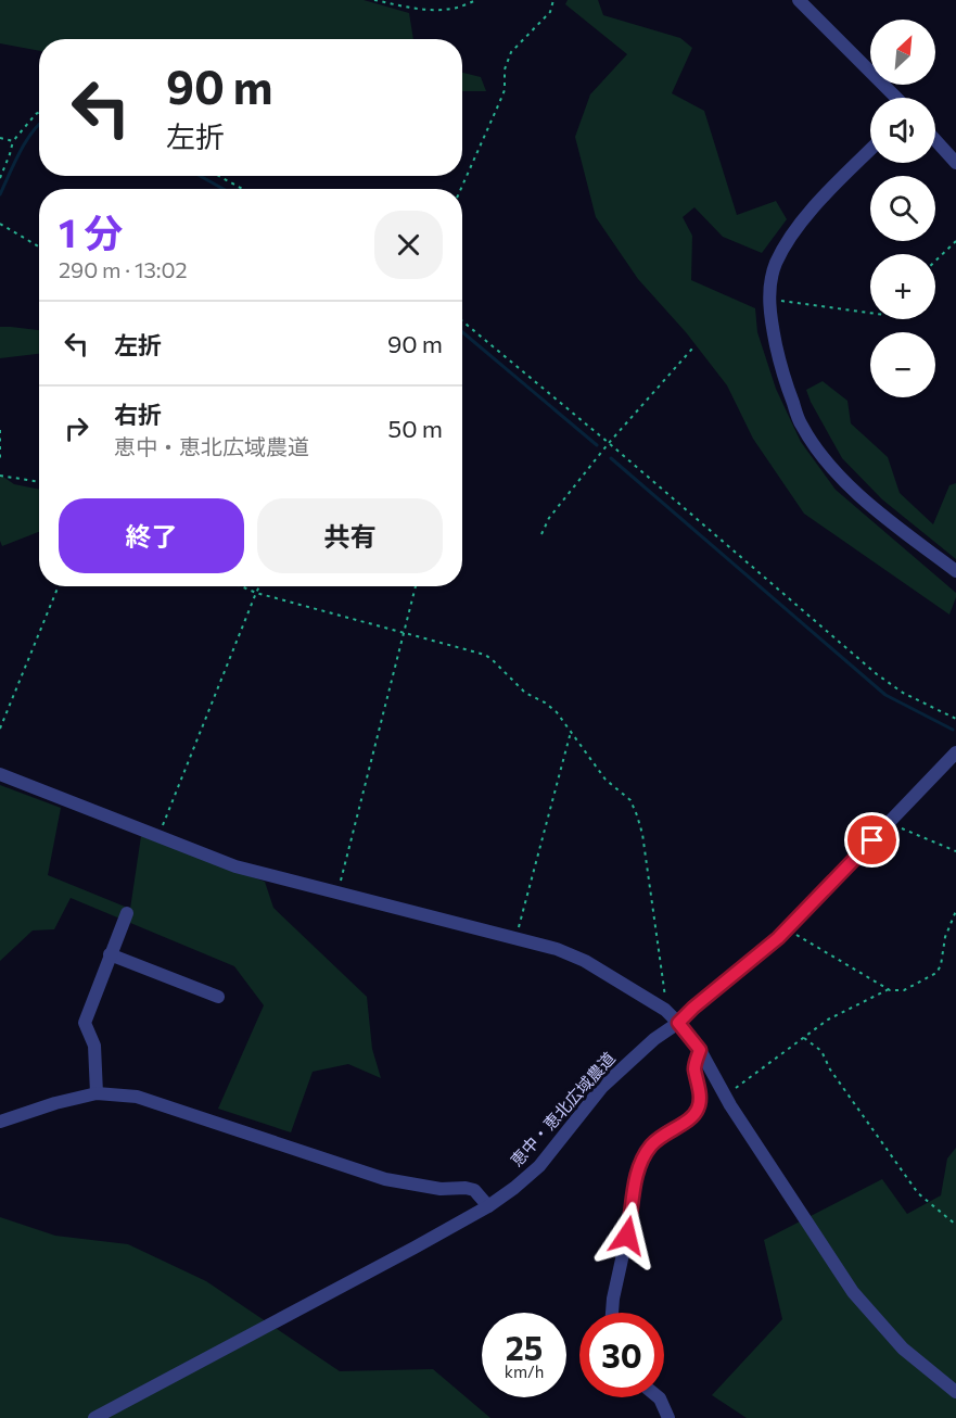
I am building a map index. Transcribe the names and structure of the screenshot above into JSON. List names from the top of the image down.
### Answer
{
  "streets": {
    "street": ["恵中・恵北広域農道"]
  },
  "north": "top right",
  "page": {
    "map_buttons": ["+", "−"],
    "turn": ["90 m", "左折"],
    "heading": ["1 分", "290 m · 13:02"],
    "list": [
      {
        "name": "左折",
        "value": "90 m"
      },
      {
        "name": "右折",
        "note": "恵中・恵北広域農道",
        "value": "50 m"
      }
    ],
    "buttons": ["終了", "共有"],
    "speed": "25 km/h",
    "limit": "30"
  }
}
